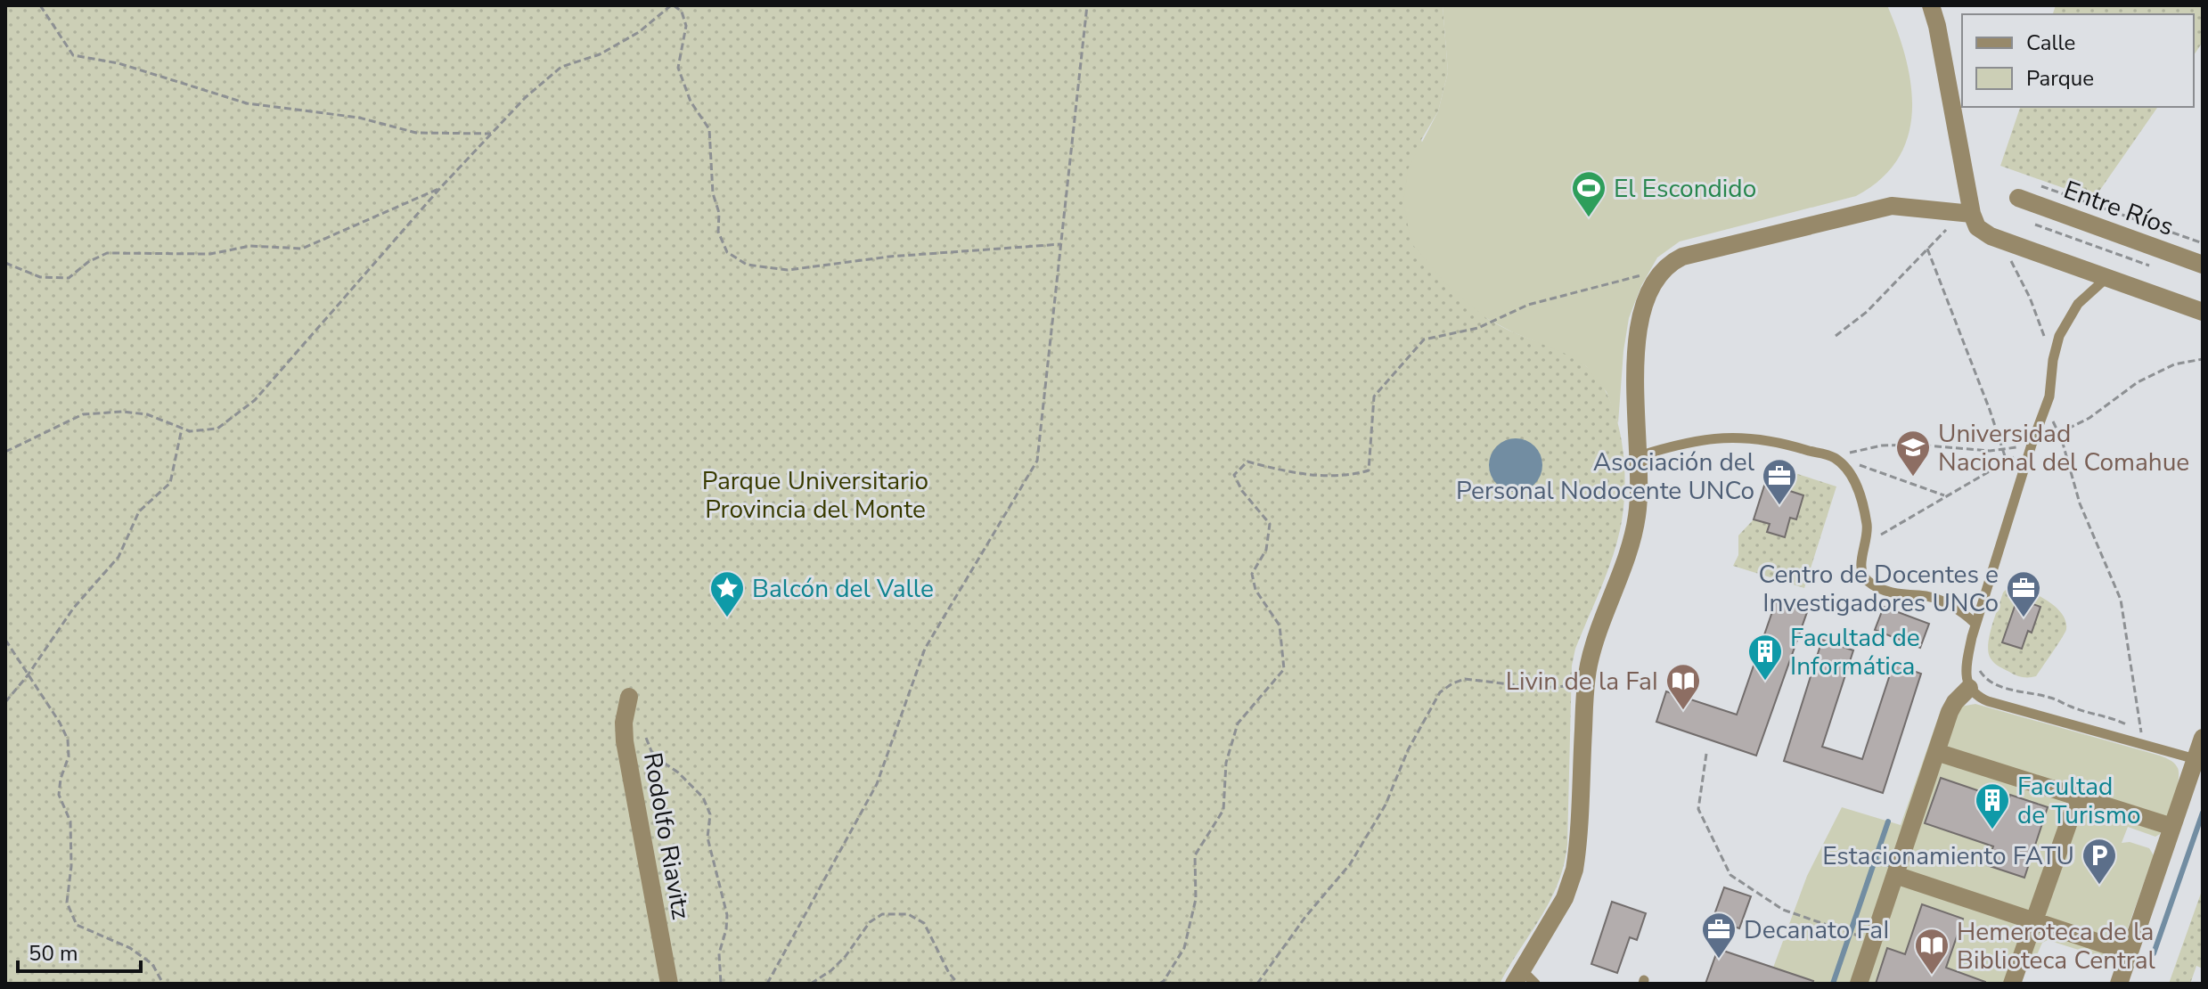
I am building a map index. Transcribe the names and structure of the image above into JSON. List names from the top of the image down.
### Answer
{
  "streets": {
    "street": ["Entre Ríos", "Rodolfo Riavitz"]
  },
  "parks": ["Parque Universitario Provincia del Monte"],
  "places": {
    "sports": ["El Escondido"],
    "school or university": ["Universidad Nacional del Comahue"],
    "office": ["Asociación del Personal Nodocente UNCo", "Centro de Docentes e Investigadores UNCo", "Decanato FaI"],
    "place": ["Balcón del Valle"],
    "building": ["Facultad de Informática", "Facultad de Turismo"],
    "library": ["Livin de la FaI", "Hemeroteca de la Biblioteca Central"],
    "parking": ["Estacionamiento FATU"]
  },
  "legend": ["Calle", "Parque"],
  "scale_bar": "50 m"
}
